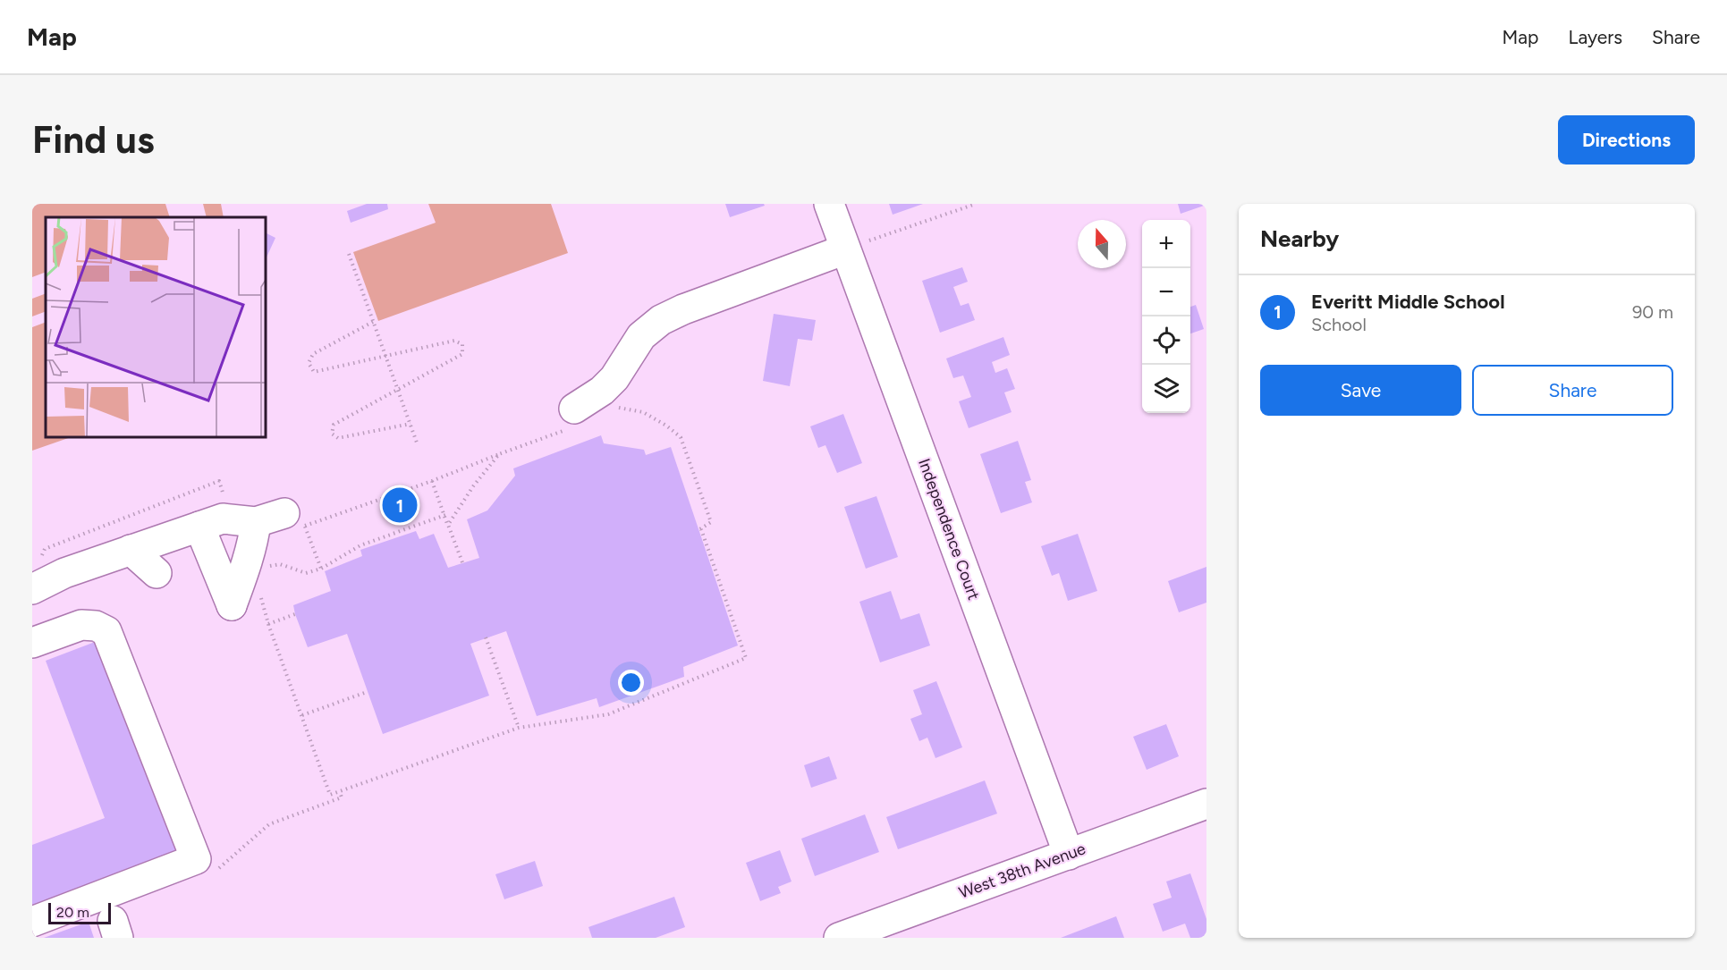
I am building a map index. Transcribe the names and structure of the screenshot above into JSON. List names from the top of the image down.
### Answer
{
  "streets": {
    "street": ["Independence Court", "West 38th Avenue"]
  },
  "crossings": [
    ["Independence Court", "West 38th Avenue"]
  ],
  "scale_bar": "20 m",
  "north": "top",
  "page": {
    "header": "Map",
    "nav": ["Map", "Layers", "Share"],
    "buttons": [
      "Directions",
      ["Save", "Share"]
    ],
    "title": "Find us",
    "heading": "Nearby",
    "map_buttons": ["+", "−"],
    "list": [
      {
        "mark": "1",
        "name": "Everitt Middle School",
        "note": "School",
        "value": "90 m"
      }
    ],
    "pins": "1",
    "scale": "20 m"
  }
}
